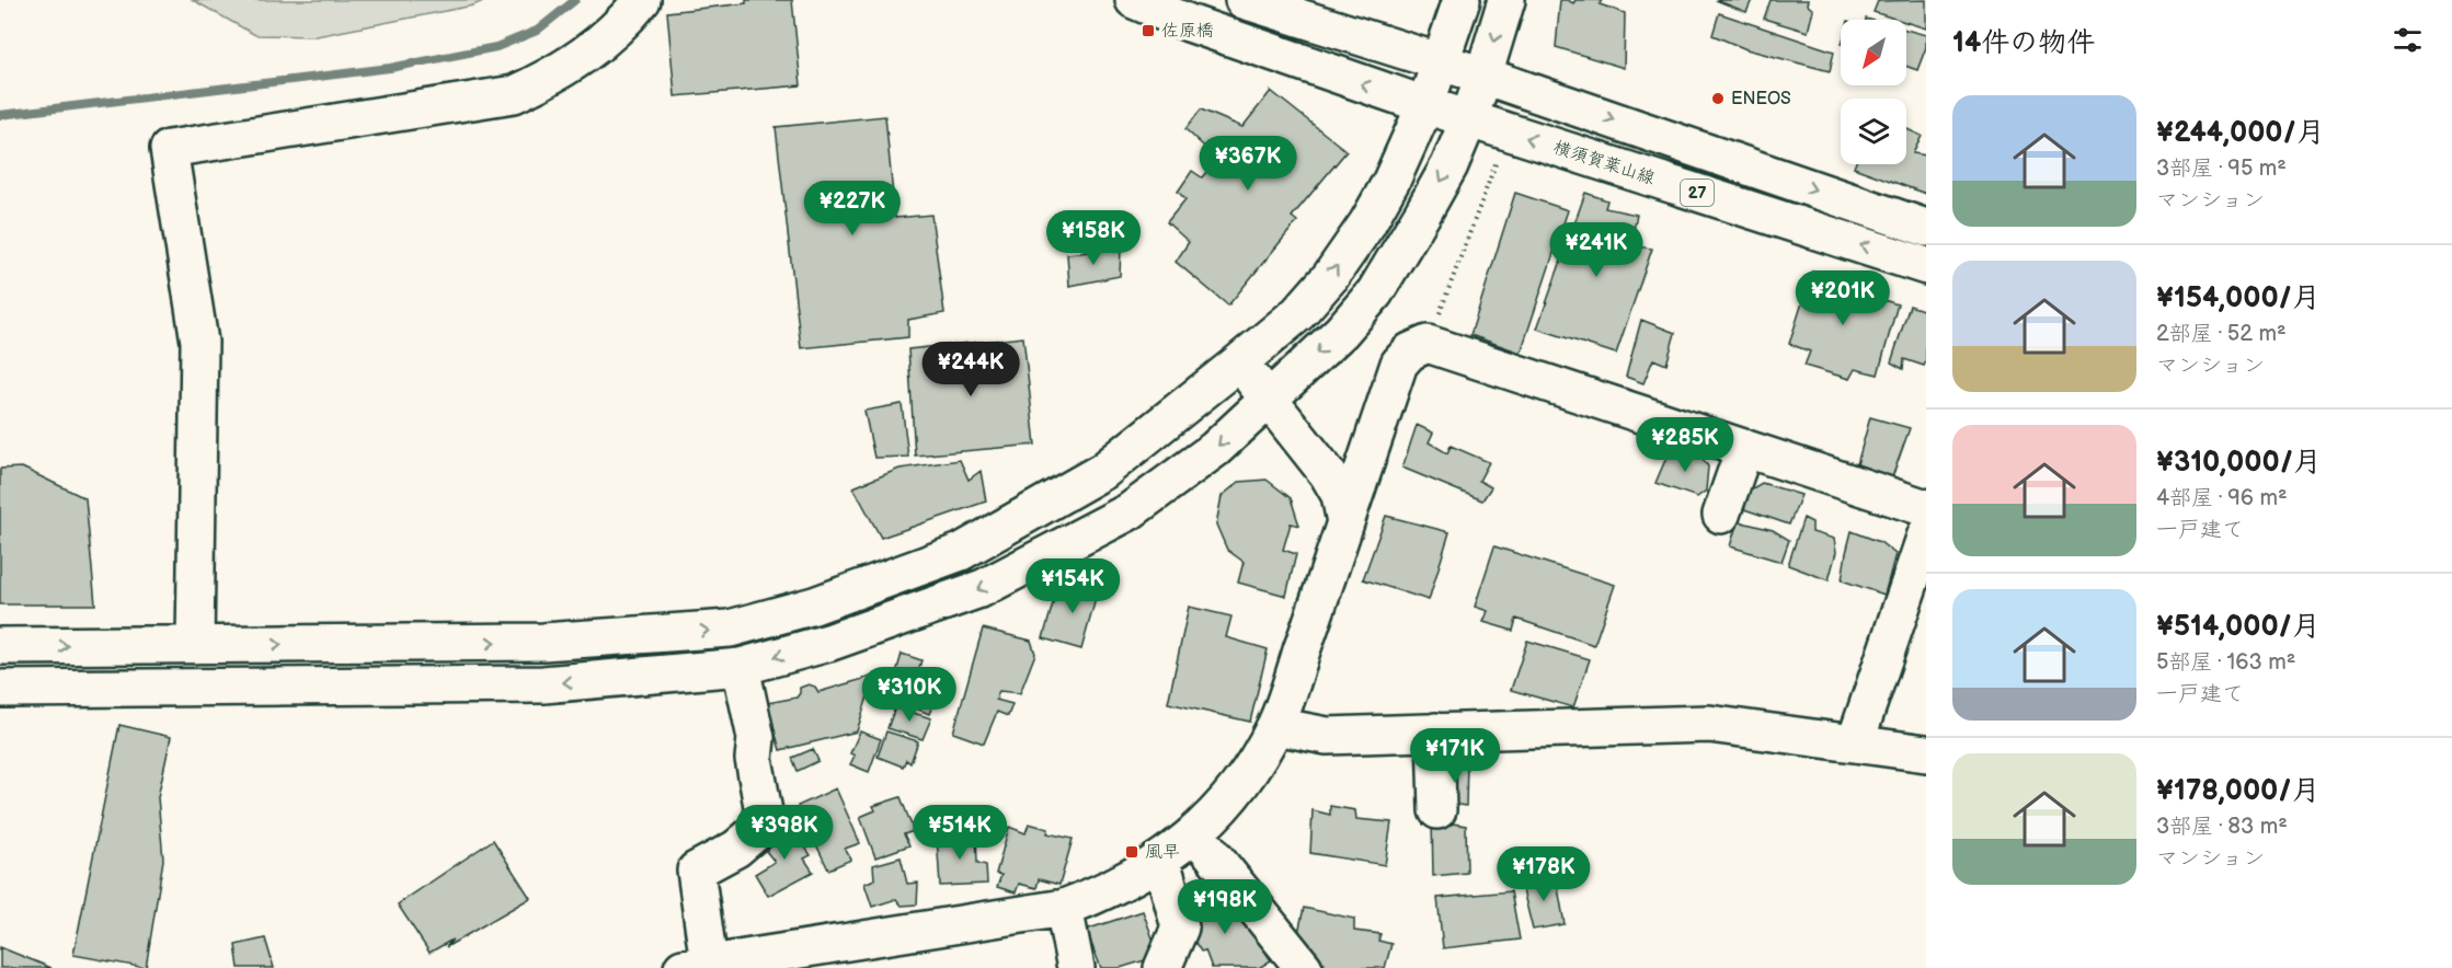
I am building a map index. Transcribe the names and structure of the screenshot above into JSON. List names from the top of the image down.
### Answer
{
  "streets": {
    "street": ["横須賀葉山線", "27"]
  },
  "places": {
    "transit": ["佐原橋", "風早"],
    "other": ["ENEOS"]
  },
  "north": "bottom left",
  "page": {
    "heading": "14件の物件",
    "list": [
      {
        "name": "¥244,000/月",
        "note": "3部屋 · 95 m² · マンション"
      },
      {
        "name": "¥154,000/月",
        "note": "2部屋 · 52 m² · マンション"
      },
      {
        "name": "¥310,000/月",
        "note": "4部屋 · 96 m² · 一戸建て"
      },
      {
        "name": "¥514,000/月",
        "note": "5部屋 · 163 m² · 一戸建て"
      },
      {
        "name": "¥178,000/月",
        "note": "3部屋 · 83 m² · マンション"
      }
    ],
    "price": [
      "¥367K",
      "¥227K",
      "¥158K",
      "¥241K",
      "¥201K",
      "¥244K",
      "¥285K",
      "¥154K",
      "¥310K",
      "¥171K",
      "¥398K",
      "¥514K",
      "¥178K",
      "¥198K"
    ]
  }
}
